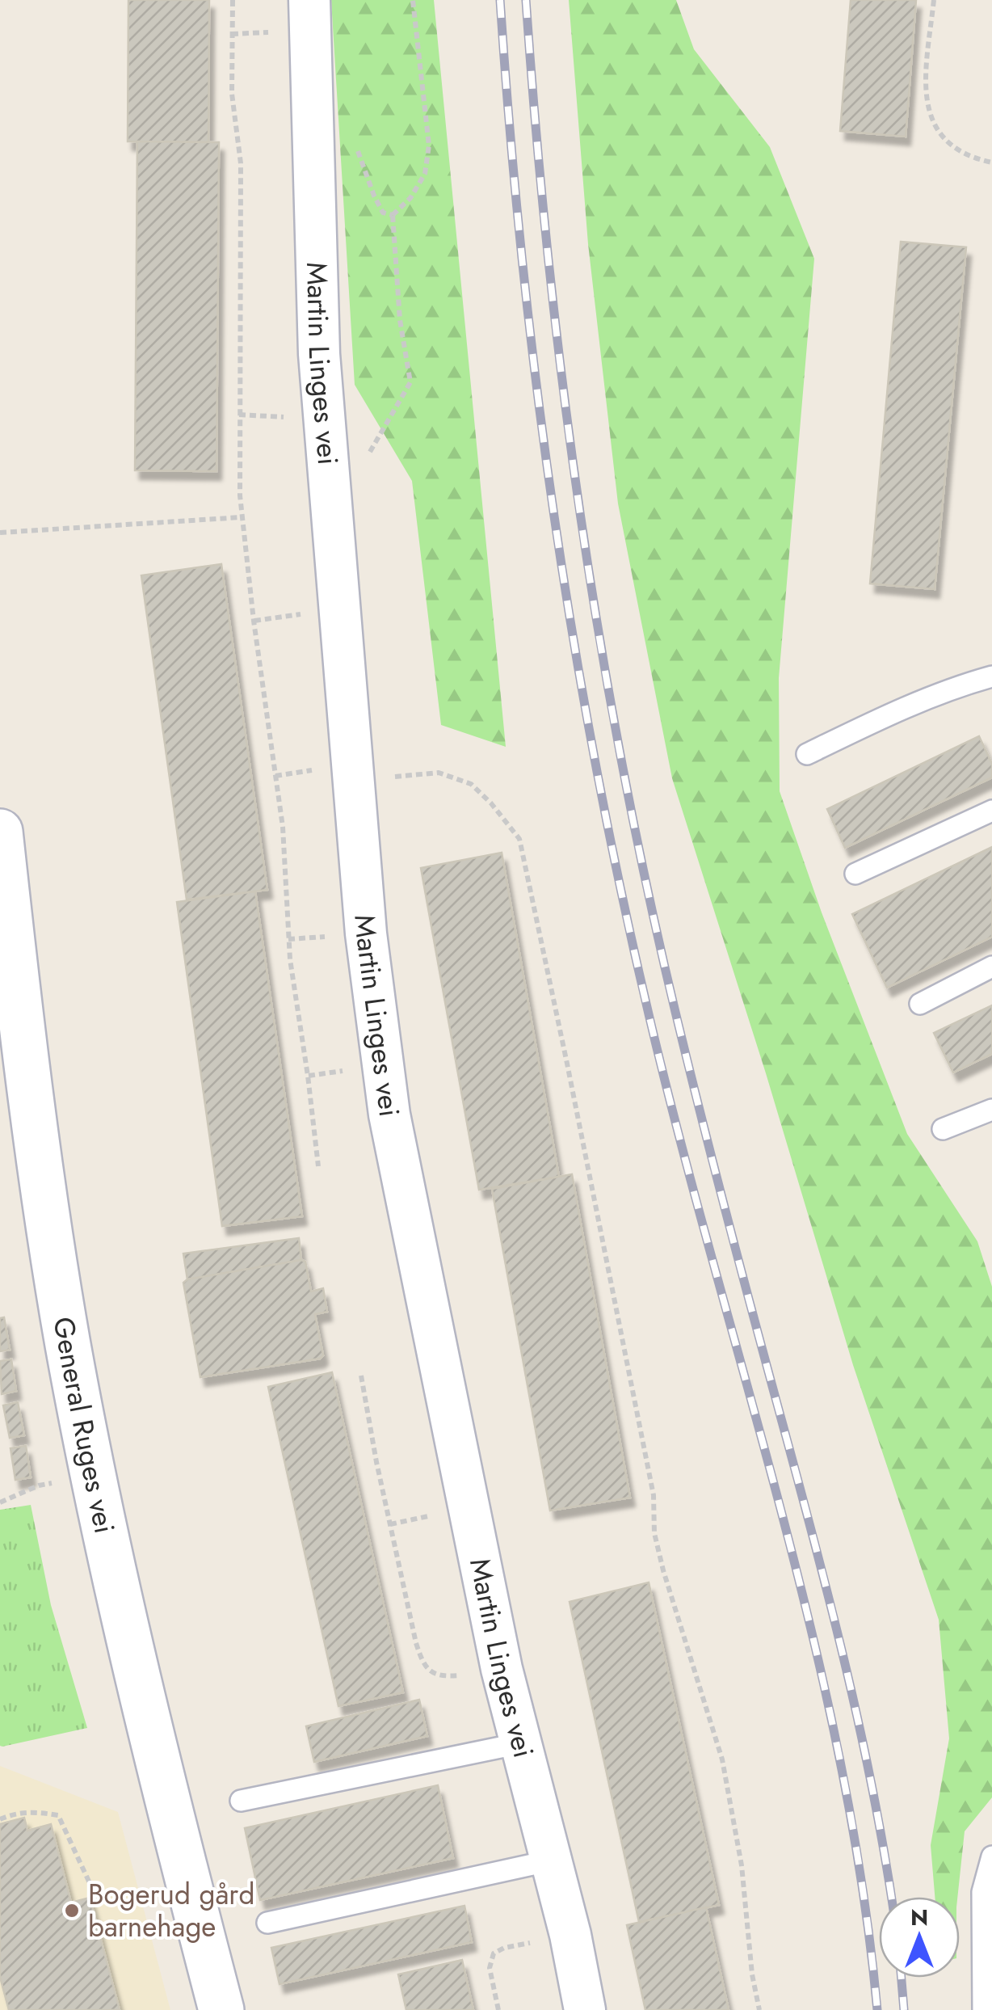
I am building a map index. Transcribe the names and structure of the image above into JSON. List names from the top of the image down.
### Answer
{
  "streets": {
    "main road": ["General Ruges vei"],
    "street": ["Martin Linges vei"]
  },
  "places": ["Bogerud gård barnehage"],
  "north": "top"
}
